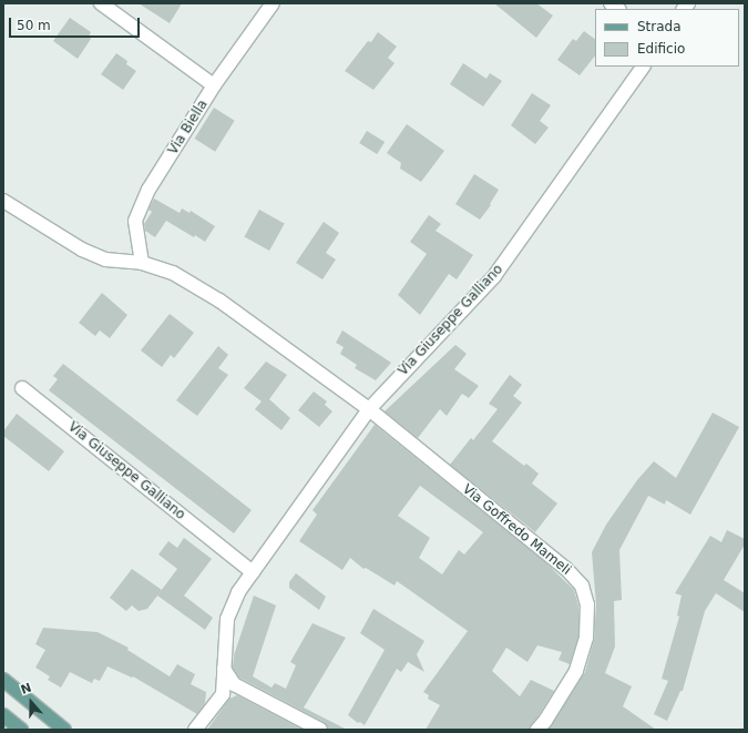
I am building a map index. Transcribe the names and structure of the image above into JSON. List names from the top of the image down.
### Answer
{
  "streets": {
    "street": ["Via Biella", "Via Giuseppe Galliano", "Via Goffredo Mameli"]
  },
  "crossings": [
    ["Via Giuseppe Galliano", "Via Goffredo Mameli"]
  ],
  "legend": ["Strada", "Edificio"],
  "scale_bar": "50 m",
  "north": "top"
}
